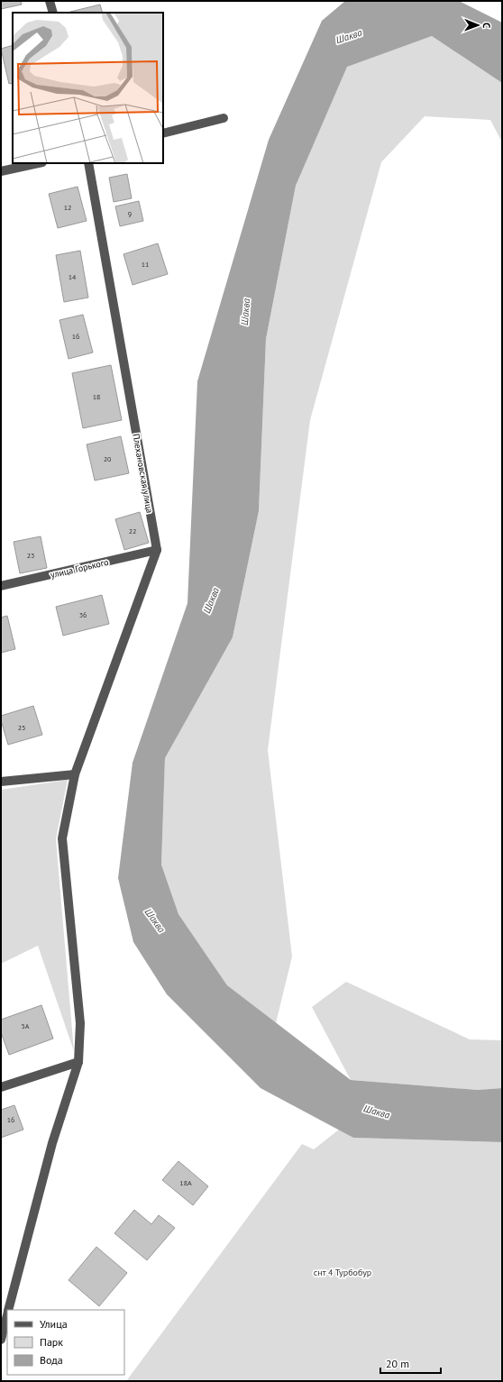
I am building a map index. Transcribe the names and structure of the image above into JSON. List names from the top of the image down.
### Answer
{
  "streets": {
    "street": ["Плехановская улица", "улица Горького"]
  },
  "crossings": [
    ["Плехановская улица", "улица Горького"]
  ],
  "water": ["Шаква"],
  "parks": ["снт 4 Турбобур"],
  "house_numbers": [
    "12",
    "9",
    "11",
    "14",
    "16",
    "18",
    "20",
    "22",
    "23",
    "36",
    "25",
    "5А",
    "16",
    "18А"
  ],
  "legend": ["Улица", "Парк", "Вода"],
  "scale_bar": "20 m",
  "north": "right"
}
